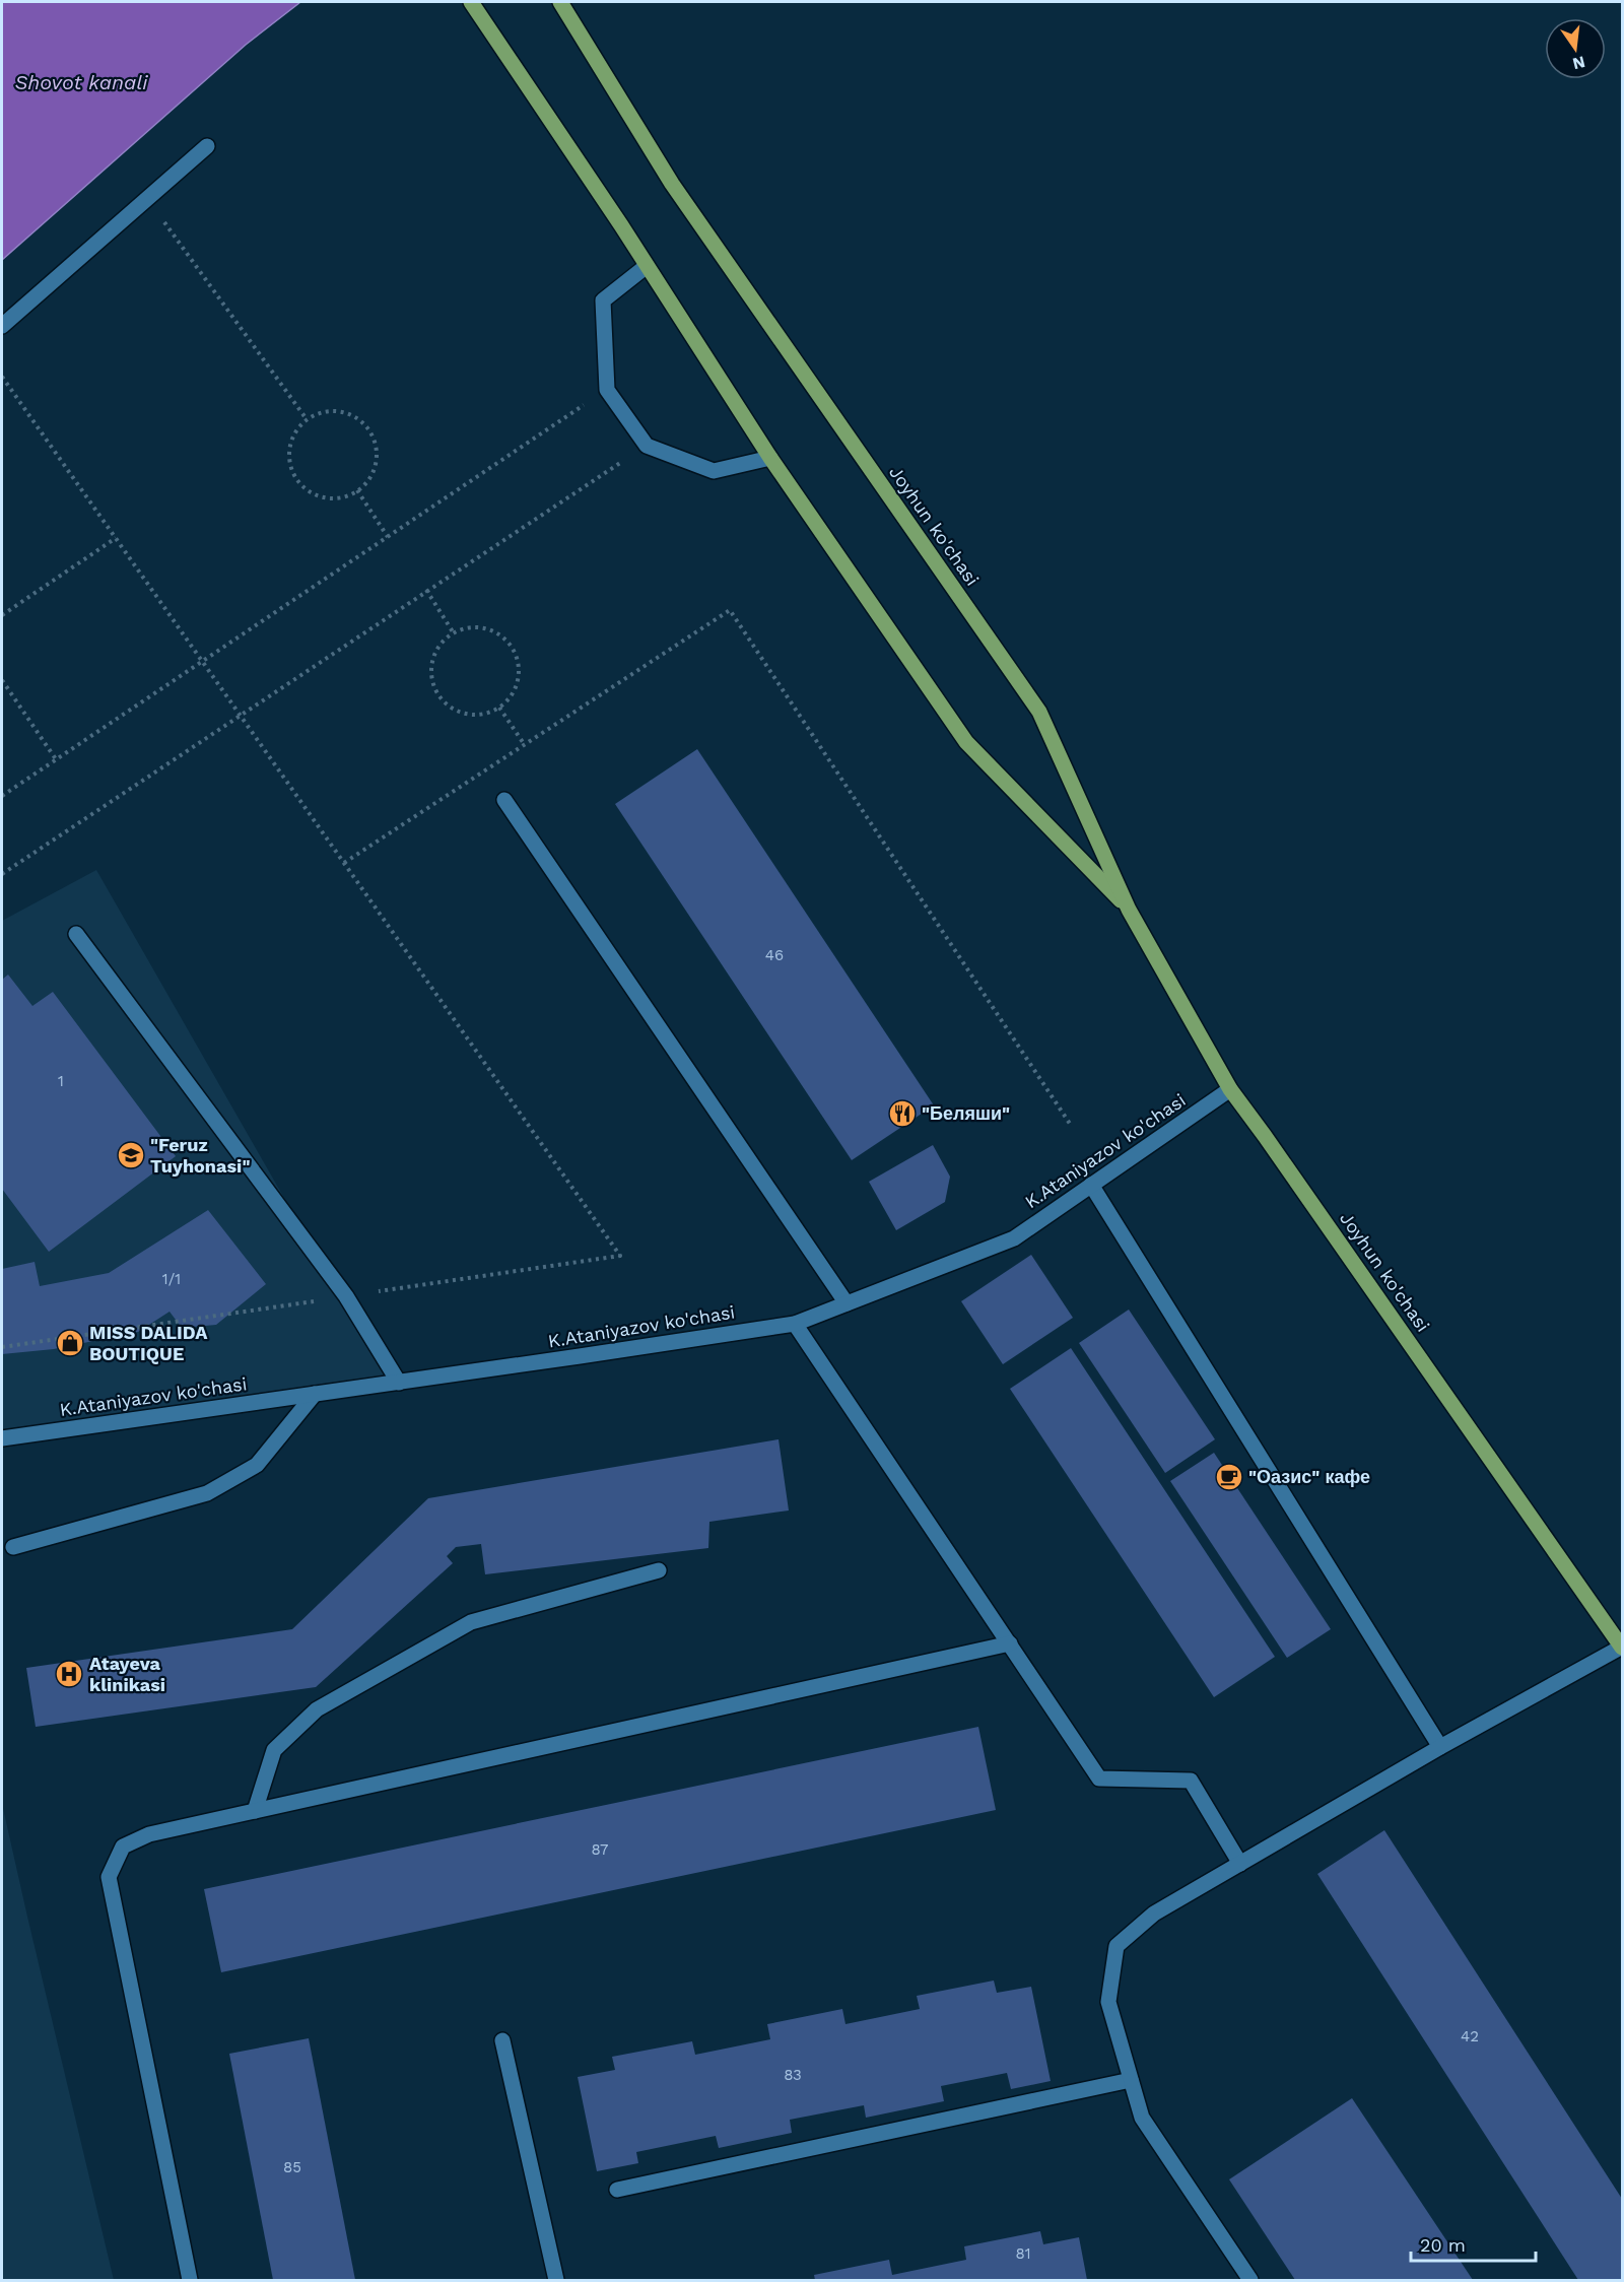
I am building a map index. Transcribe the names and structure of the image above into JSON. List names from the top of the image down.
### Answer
{
  "streets": {
    "main road": ["Joyhun ko'chasi"],
    "street": ["K.Ataniyazov ko'chasi"]
  },
  "crossings": [
    ["Joyhun ko'chasi", "K.Ataniyazov ko'chasi"]
  ],
  "water": ["Shovot kanali"],
  "places": {
    "restaurant": ["\"Беляши\""],
    "school or university": ["\"Feruz Tuyhonasi\""],
    "shop": ["MISS DALIDA BOUTIQUE"],
    "cafe": ["\"Оазис\" кафе"],
    "hospital": ["Atayeva klinikasi"]
  },
  "house_numbers": [
    "46",
    "1",
    "1/1",
    "87",
    "42",
    "83",
    "85",
    "81"
  ],
  "scale_bar": "20 m",
  "north": "bottom"
}
